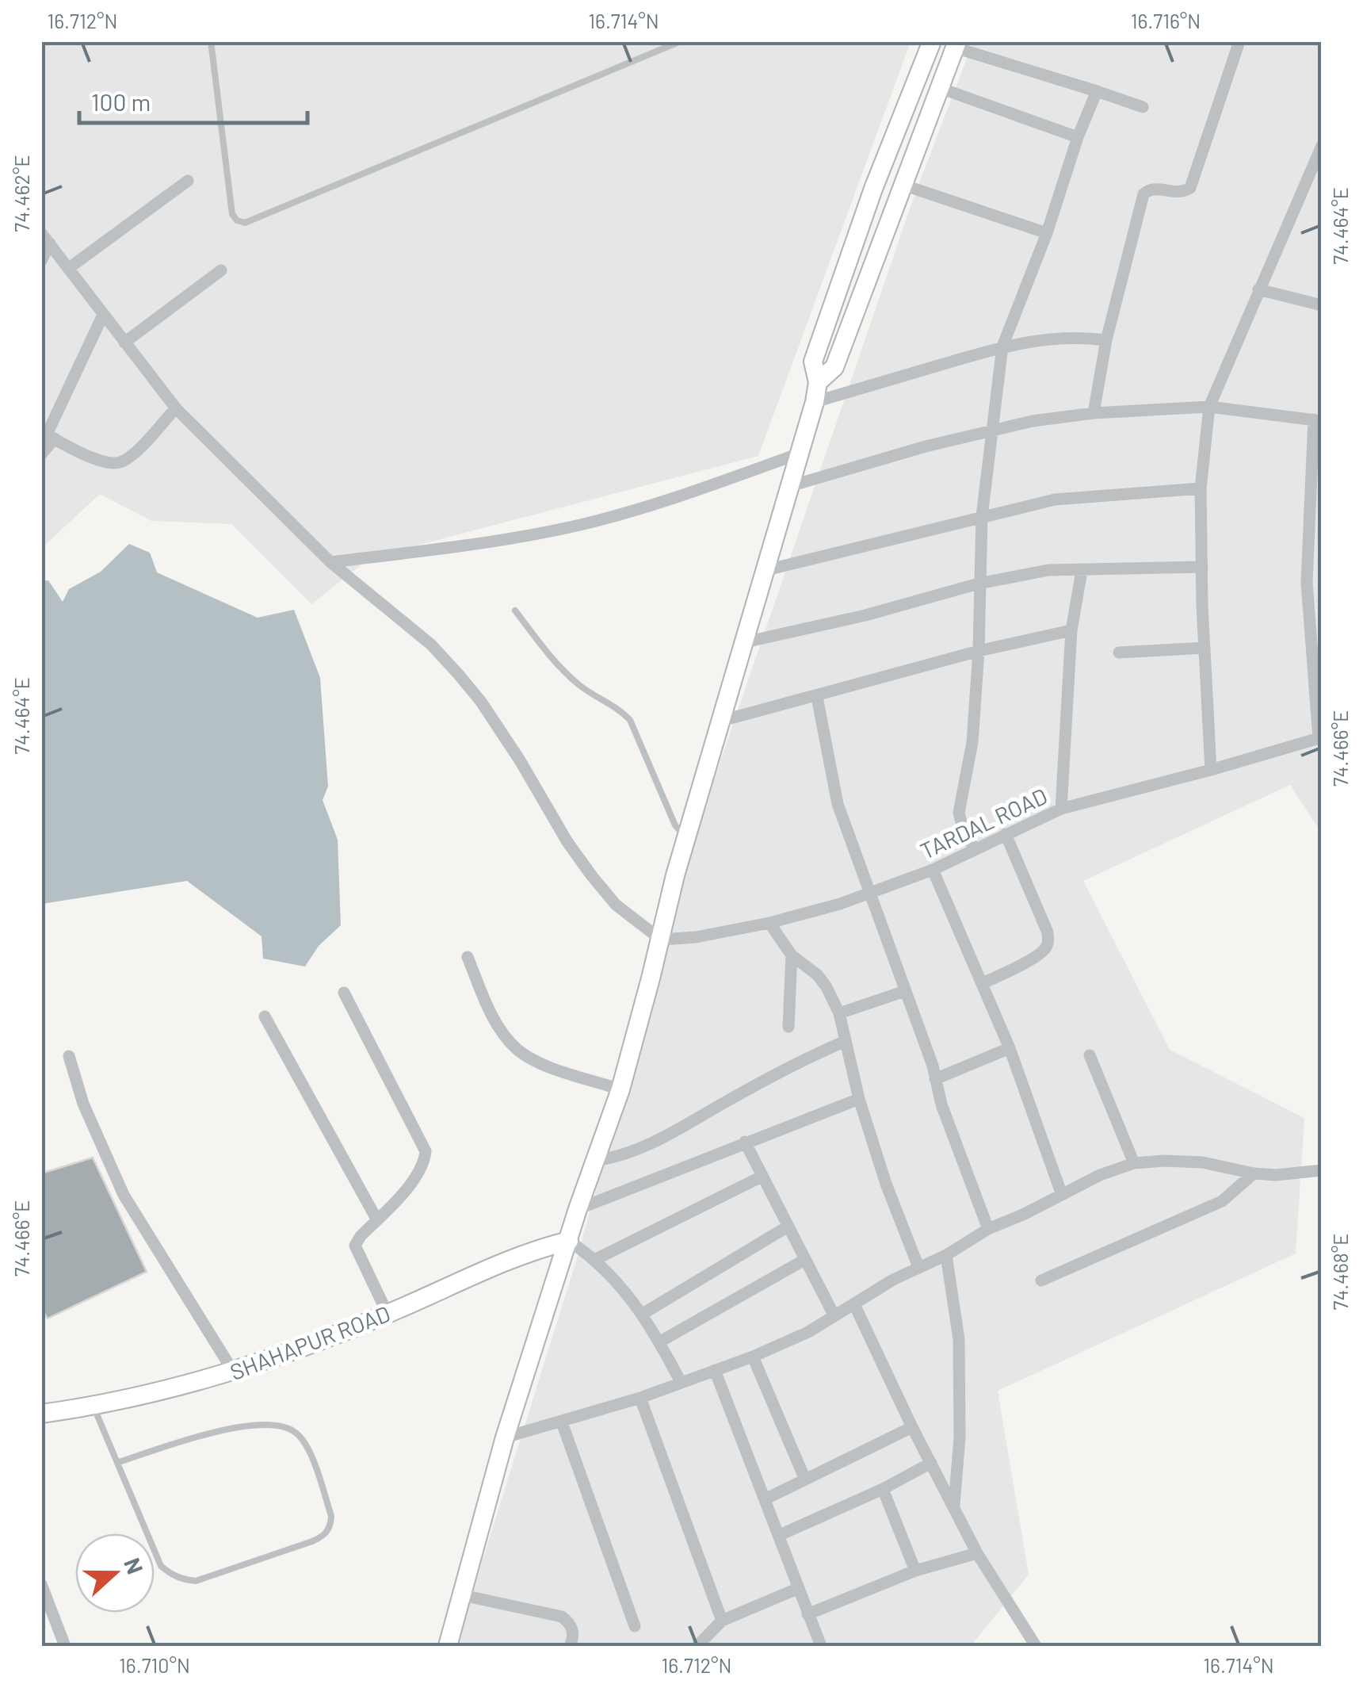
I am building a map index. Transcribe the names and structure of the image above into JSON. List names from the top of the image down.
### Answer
{
  "streets": {
    "main road": ["SHAHAPUR ROAD"],
    "street": ["TARDAL ROAD"]
  },
  "scale_bar": "100 m",
  "north": "right",
  "coordinates": [
    "16.712°N",
    "16.714°N",
    "16.716°N",
    "74.462°E",
    "74.464°E",
    "74.466°E",
    "74.468°E",
    "16.710°N"
  ]
}
